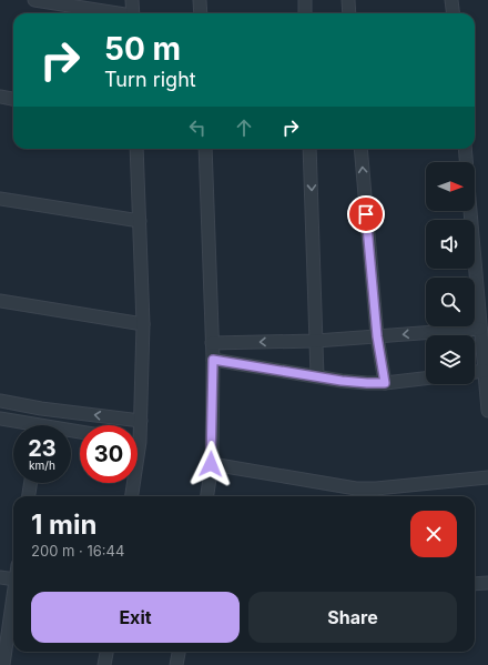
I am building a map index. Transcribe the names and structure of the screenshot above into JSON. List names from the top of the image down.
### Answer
{
  "north": "right",
  "page": {
    "turn": ["50 m", "Turn right"],
    "speed": "23 km/h",
    "limit": "30",
    "heading": ["1 min", "200 m · 16:44"],
    "buttons": ["Exit", "Share"]
  }
}
